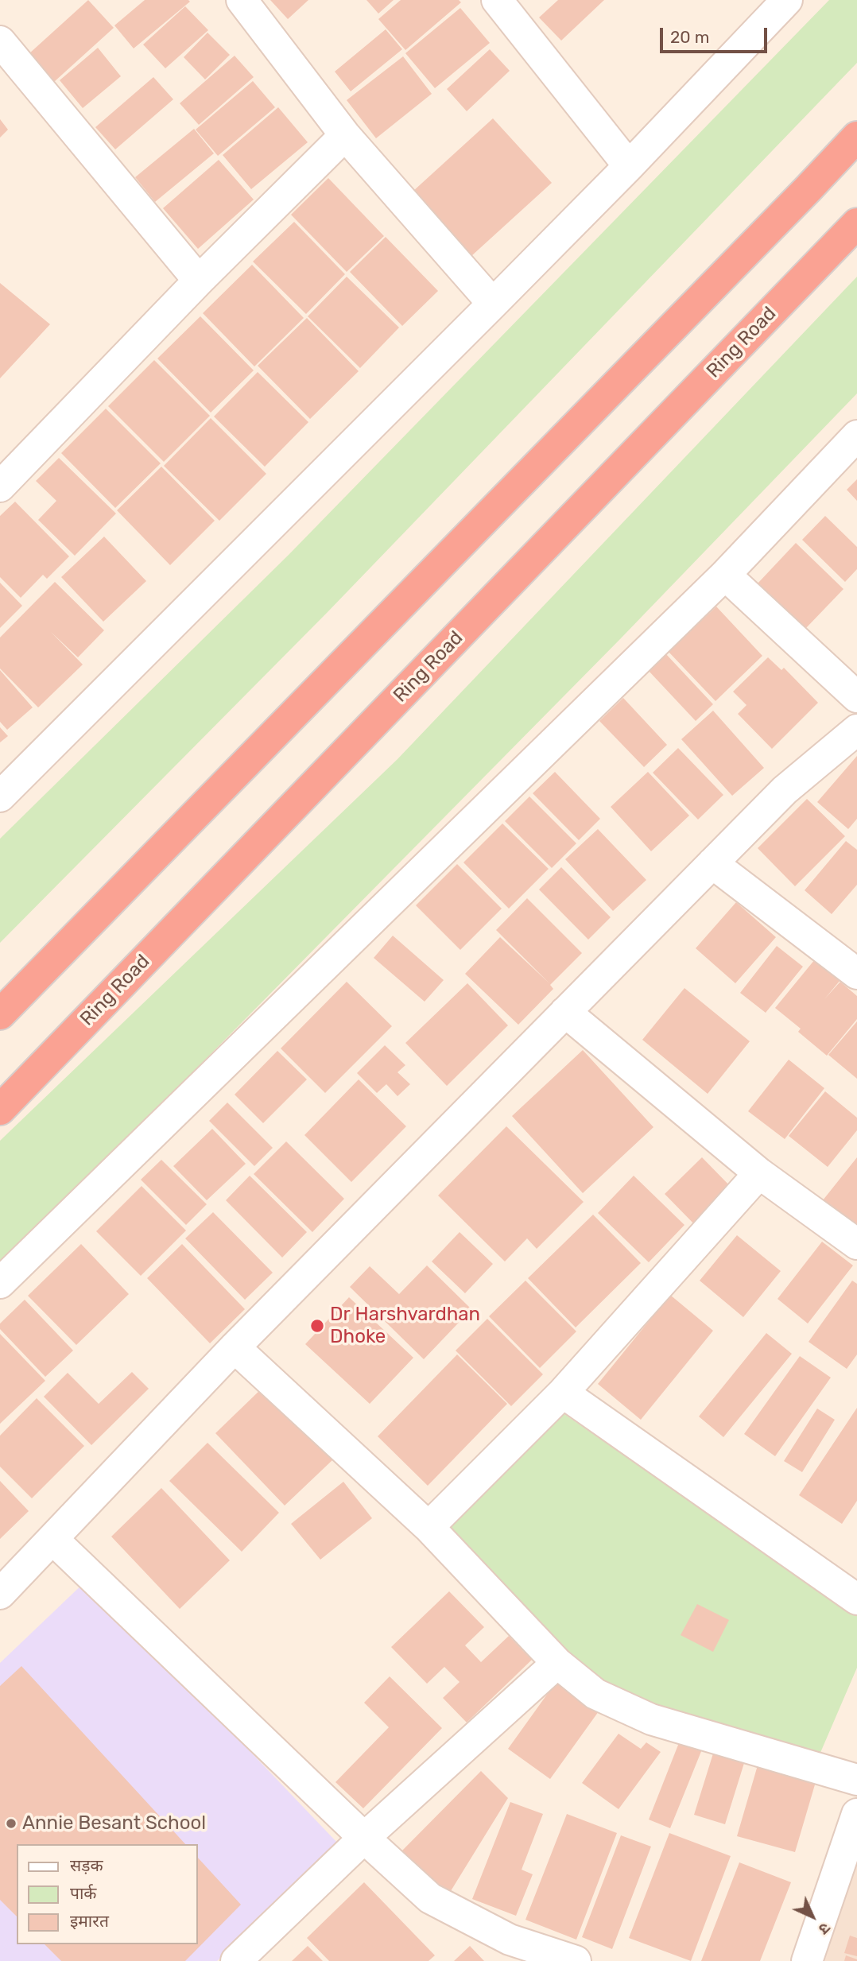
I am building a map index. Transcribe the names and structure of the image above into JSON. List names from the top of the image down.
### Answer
{
  "streets": {
    "highway": ["Ring Road"]
  },
  "places": ["Dr Harshvardhan Dhoke", "Annie Besant School"],
  "legend": ["सड़क", "पार्क", "इमारत"],
  "scale_bar": "20 m",
  "north": "bottom right"
}
